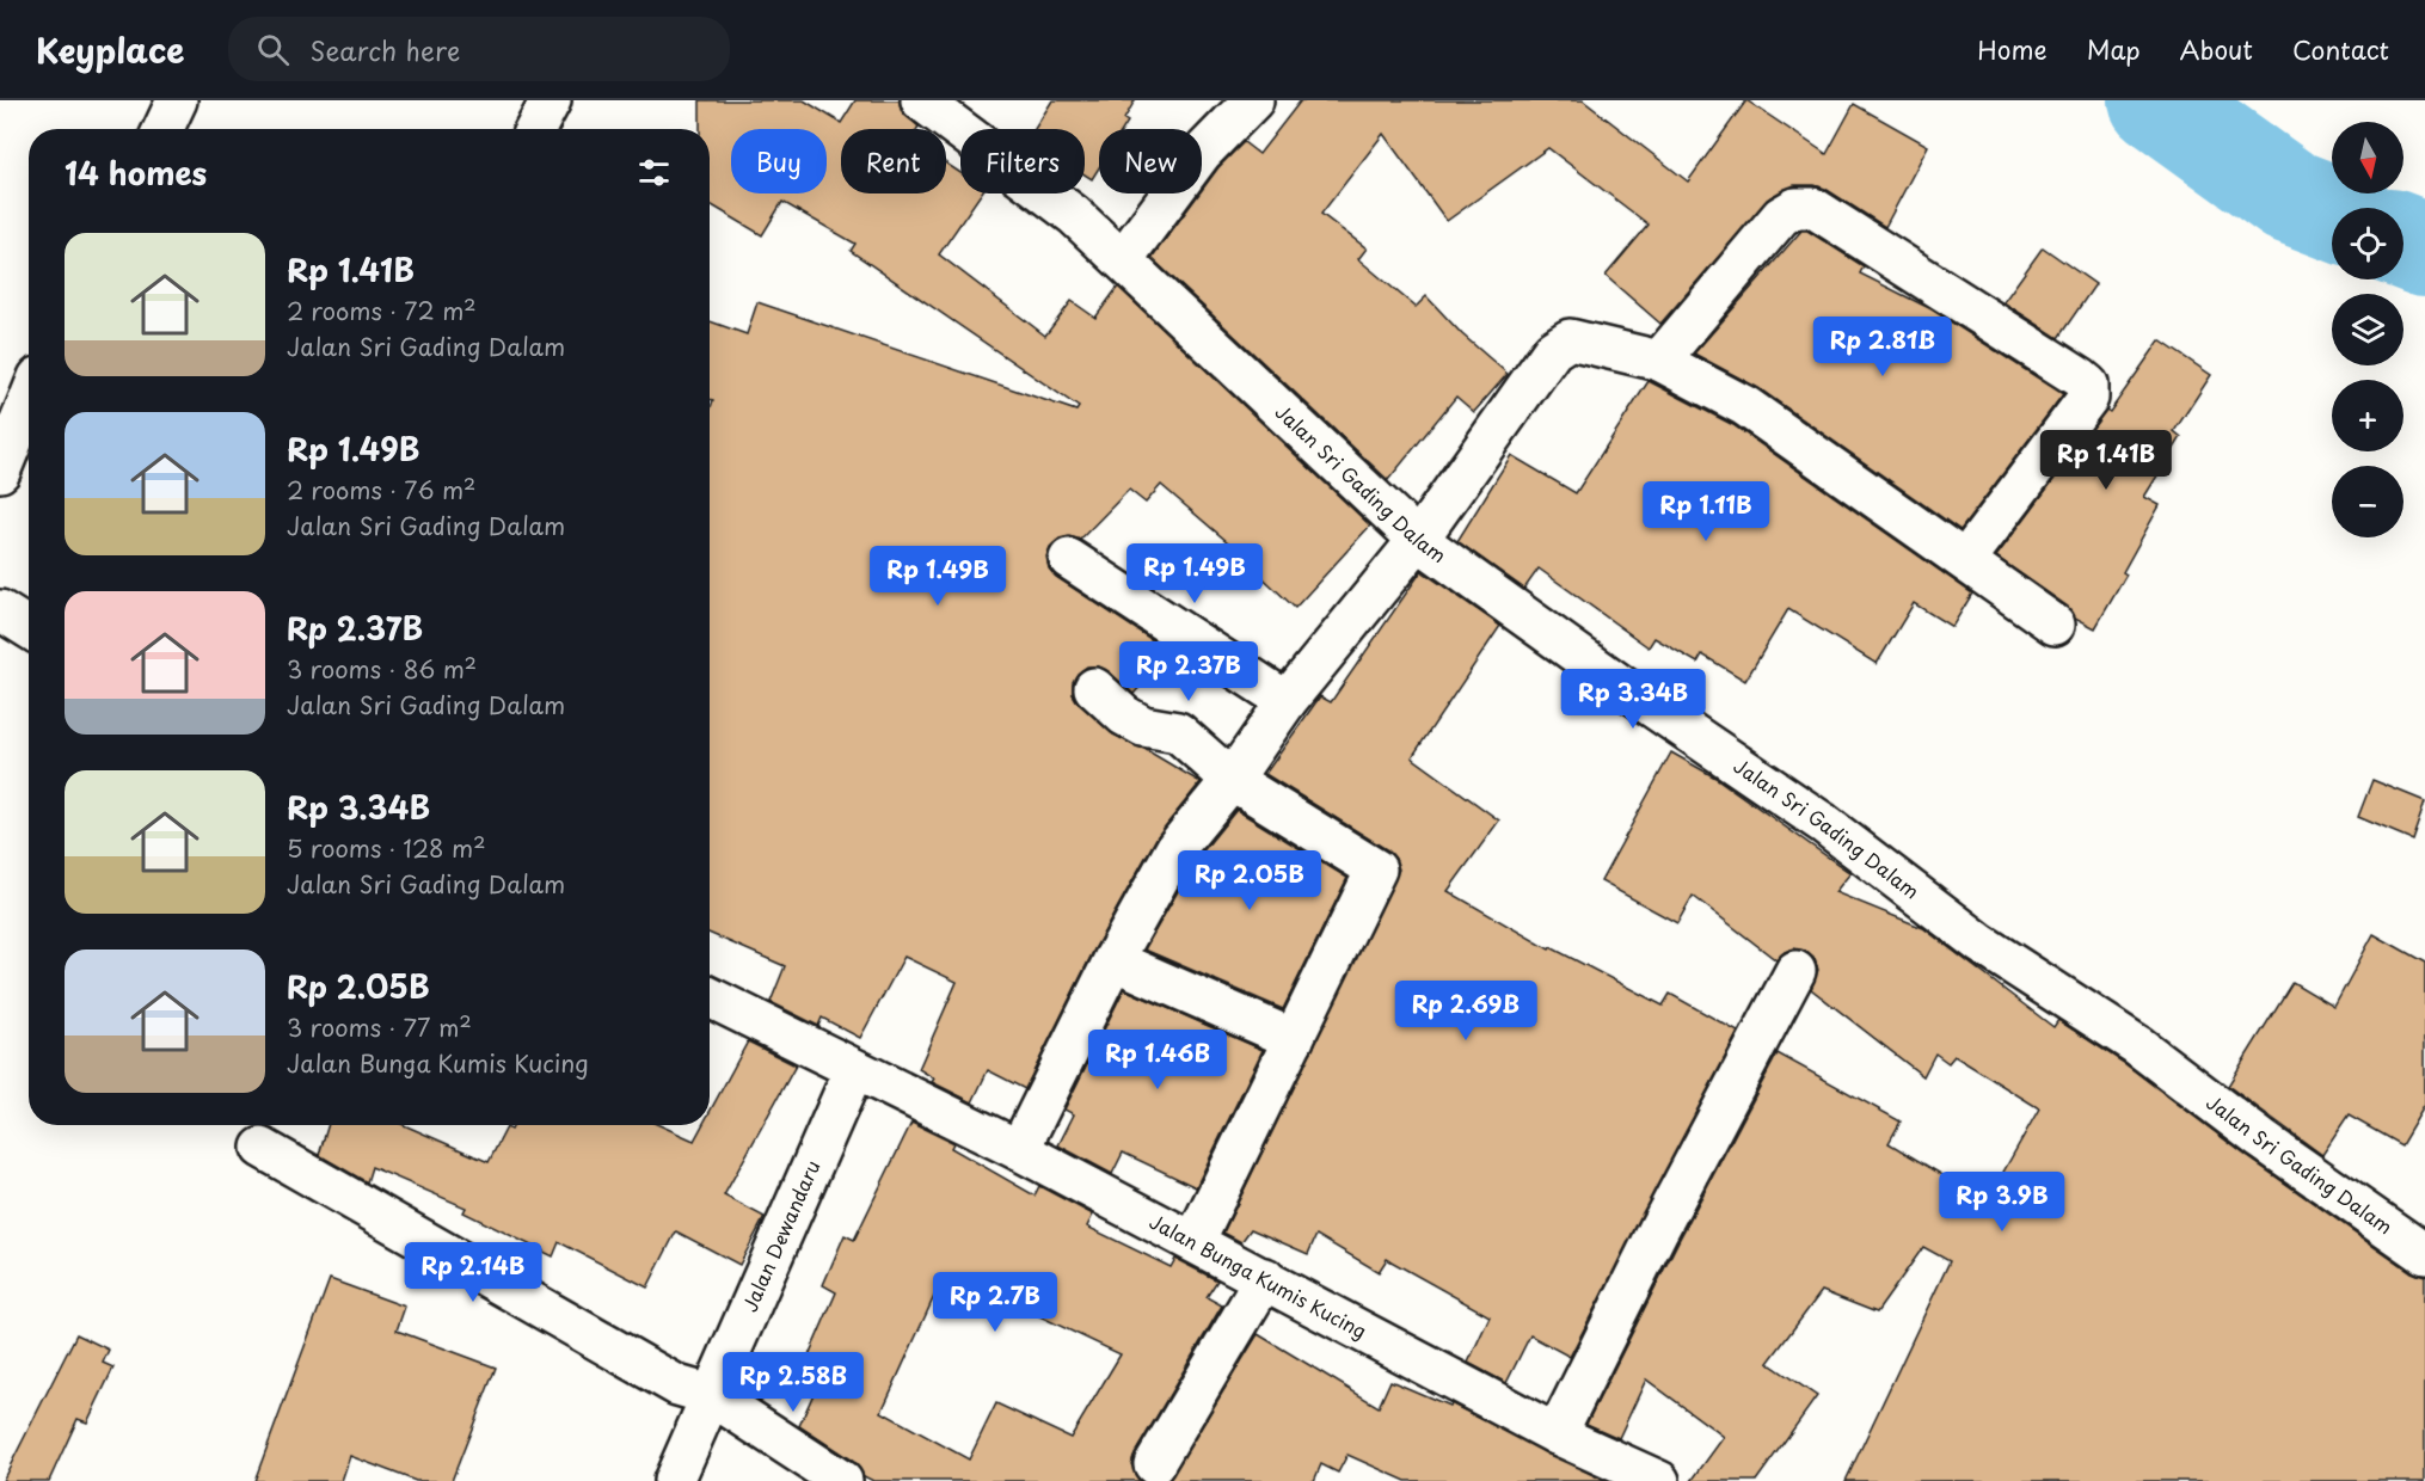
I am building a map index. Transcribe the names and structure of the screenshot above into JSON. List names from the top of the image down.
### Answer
{
  "streets": {
    "street": ["Jalan Sri Gading Dalam", "Jalan Dewandaru", "Jalan Bunga Kumis Kucing"]
  },
  "crossings": [
    ["Jalan Dewandaru", "Jalan Bunga Kumis Kucing"]
  ],
  "north": "bottom",
  "page": {
    "header": "Keyplace",
    "search": "Search here",
    "nav": [
      "Home",
      "Map",
      "About",
      "Contact"
    ],
    "map_buttons": ["+", "−"],
    "chip": [
      "Buy",
      "Rent",
      "Filters",
      "New"
    ],
    "heading": "14 homes",
    "list": [
      {
        "name": "Rp 1.41B",
        "note": "2 rooms · 72 m² · Jalan Sri Gading Dalam"
      },
      {
        "name": "Rp 1.49B",
        "note": "2 rooms · 76 m² · Jalan Sri Gading Dalam"
      },
      {
        "name": "Rp 2.37B",
        "note": "3 rooms · 86 m² · Jalan Sri Gading Dalam"
      },
      {
        "name": "Rp 3.34B",
        "note": "5 rooms · 128 m² · Jalan Sri Gading Dalam"
      },
      {
        "name": "Rp 2.05B",
        "note": "3 rooms · 77 m² · Jalan Bunga Kumis Kucing"
      }
    ],
    "price": [
      "Rp 2.81B",
      "Rp 1.41B",
      "Rp 1.11B",
      "Rp 1.49B",
      "Rp 1.49B",
      "Rp 2.37B",
      "Rp 3.34B",
      "Rp 2.05B",
      "Rp 2.69B",
      "Rp 1.46B",
      "Rp 3.9B",
      "Rp 2.14B",
      "Rp 2.7B",
      "Rp 2.58B"
    ]
  }
}
